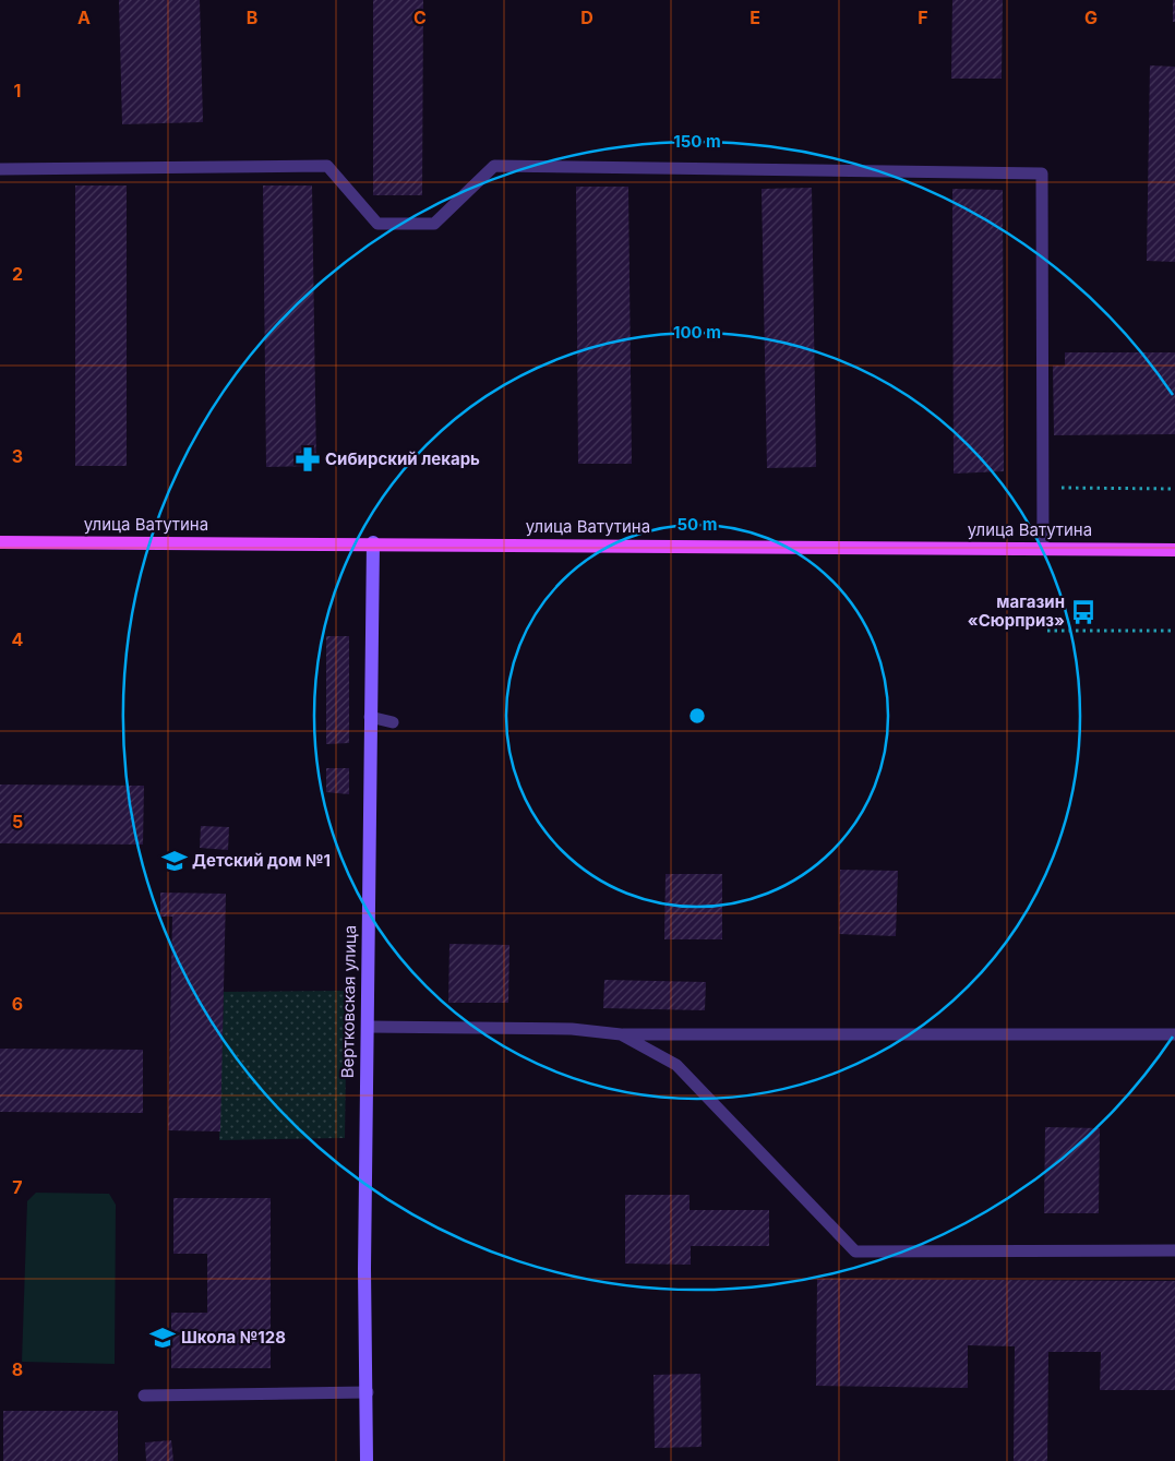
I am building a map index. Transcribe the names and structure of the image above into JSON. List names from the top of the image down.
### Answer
{
  "streets": {
    "main road": ["улица Ватутина"],
    "street": ["Вертковская улица"]
  },
  "crossings": [
    ["улица Ватутина", "Вертковская улица"]
  ],
  "places": {
    "pharmacy": ["Сибирский лекарь"],
    "bus stop": ["магазин «Сюрприз»"],
    "school or university": ["Детский дом №1", "Школа №128"]
  },
  "grid": {
    "columns": [
      "A",
      "B",
      "C",
      "D",
      "E",
      "F",
      "G"
    ],
    "rows": [
      "1",
      "2",
      "3",
      "4",
      "5",
      "6",
      "7",
      "8"
    ]
  },
  "rings": ["150 m", "100 m", "50 m"]
}
